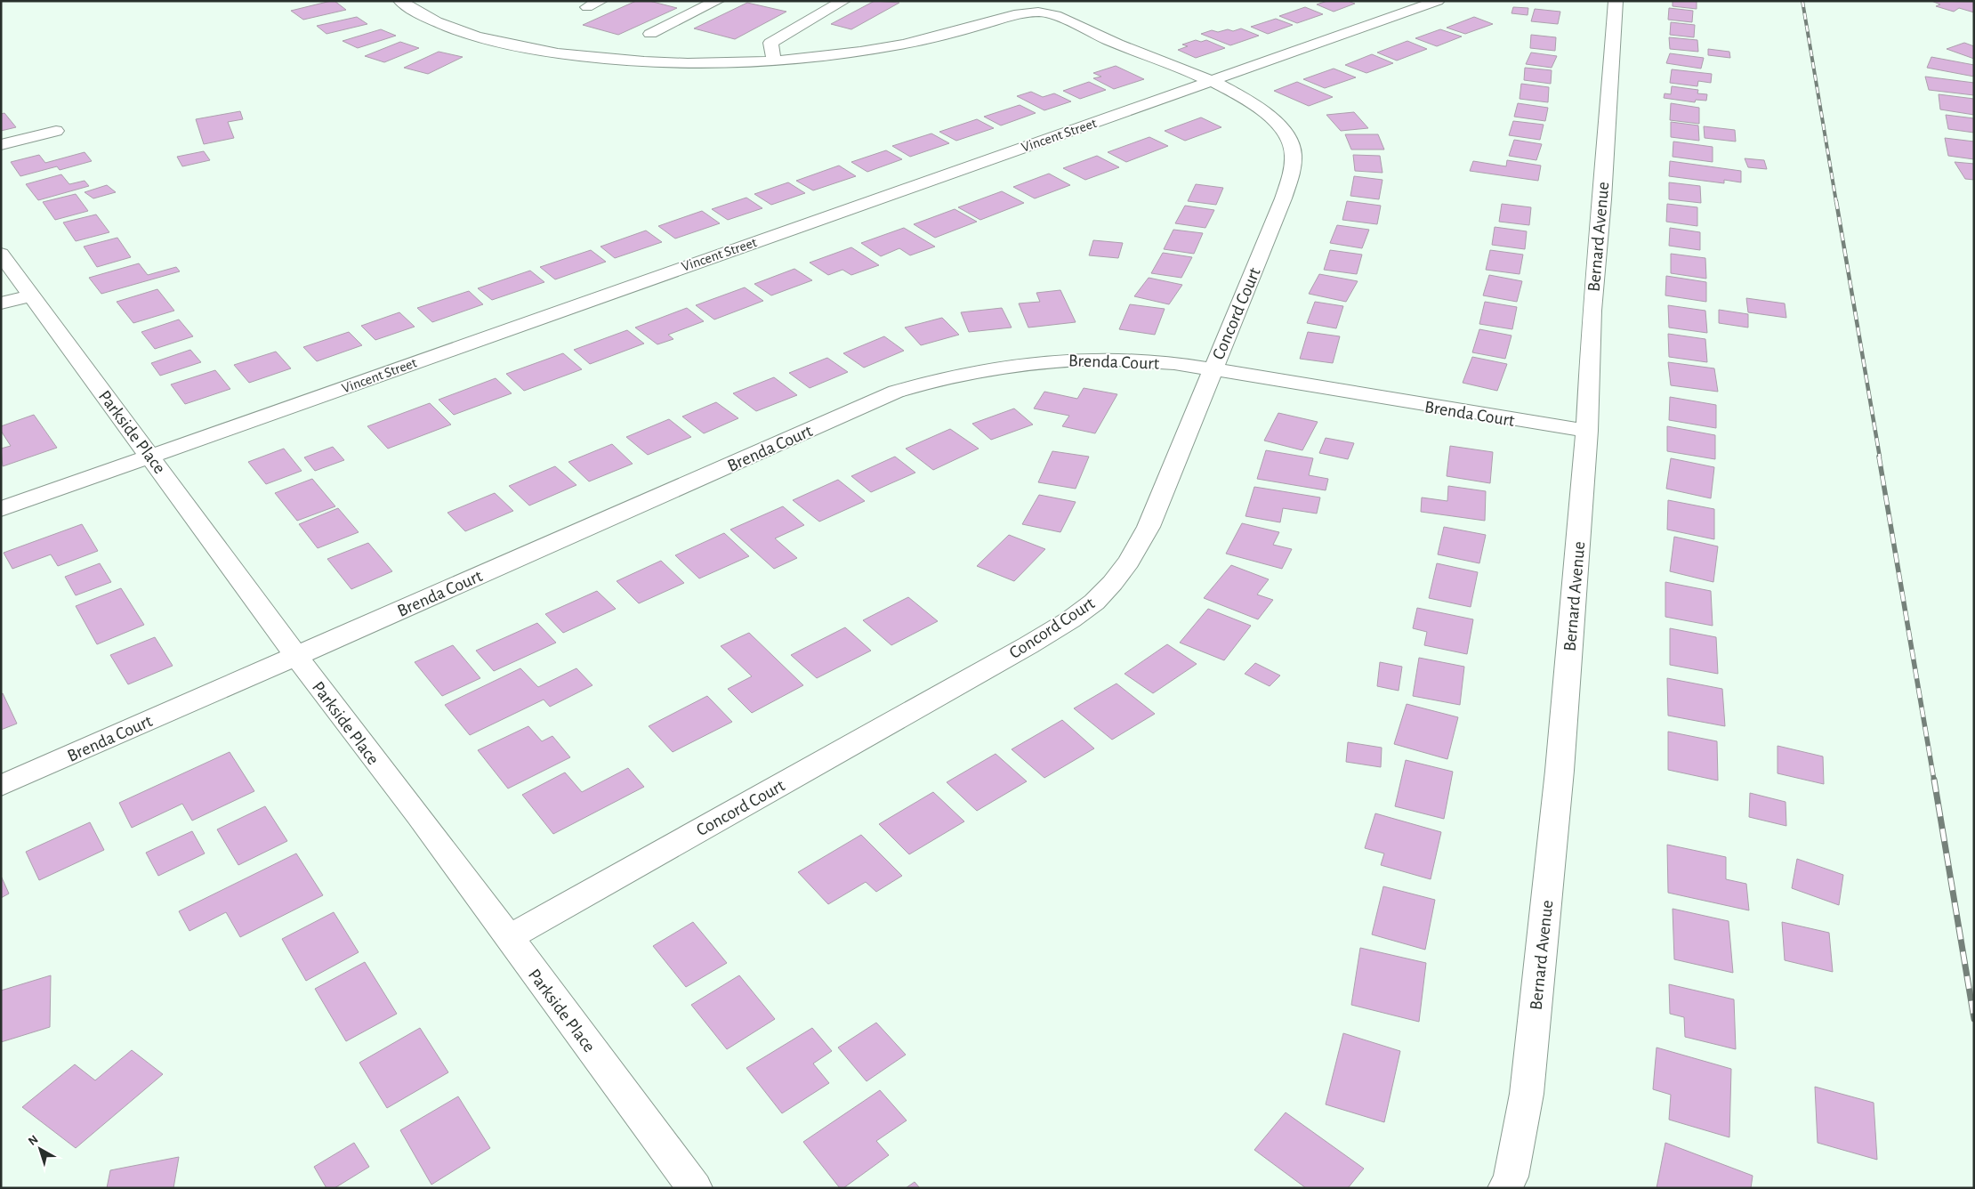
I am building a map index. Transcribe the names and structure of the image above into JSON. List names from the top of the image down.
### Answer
{
  "streets": {
    "street": [
      "Vincent Street",
      "Bernard Avenue",
      "Concord Court",
      "Brenda Court",
      "Parkside Place"
    ]
  },
  "crossings": [
    ["Vincent Street", "Concord Court"],
    ["Vincent Street", "Parkside Place"],
    ["Bernard Avenue", "Brenda Court"],
    ["Concord Court", "Brenda Court"],
    ["Concord Court", "Parkside Place"],
    ["Brenda Court", "Parkside Place"]
  ],
  "north": "top left"
}
